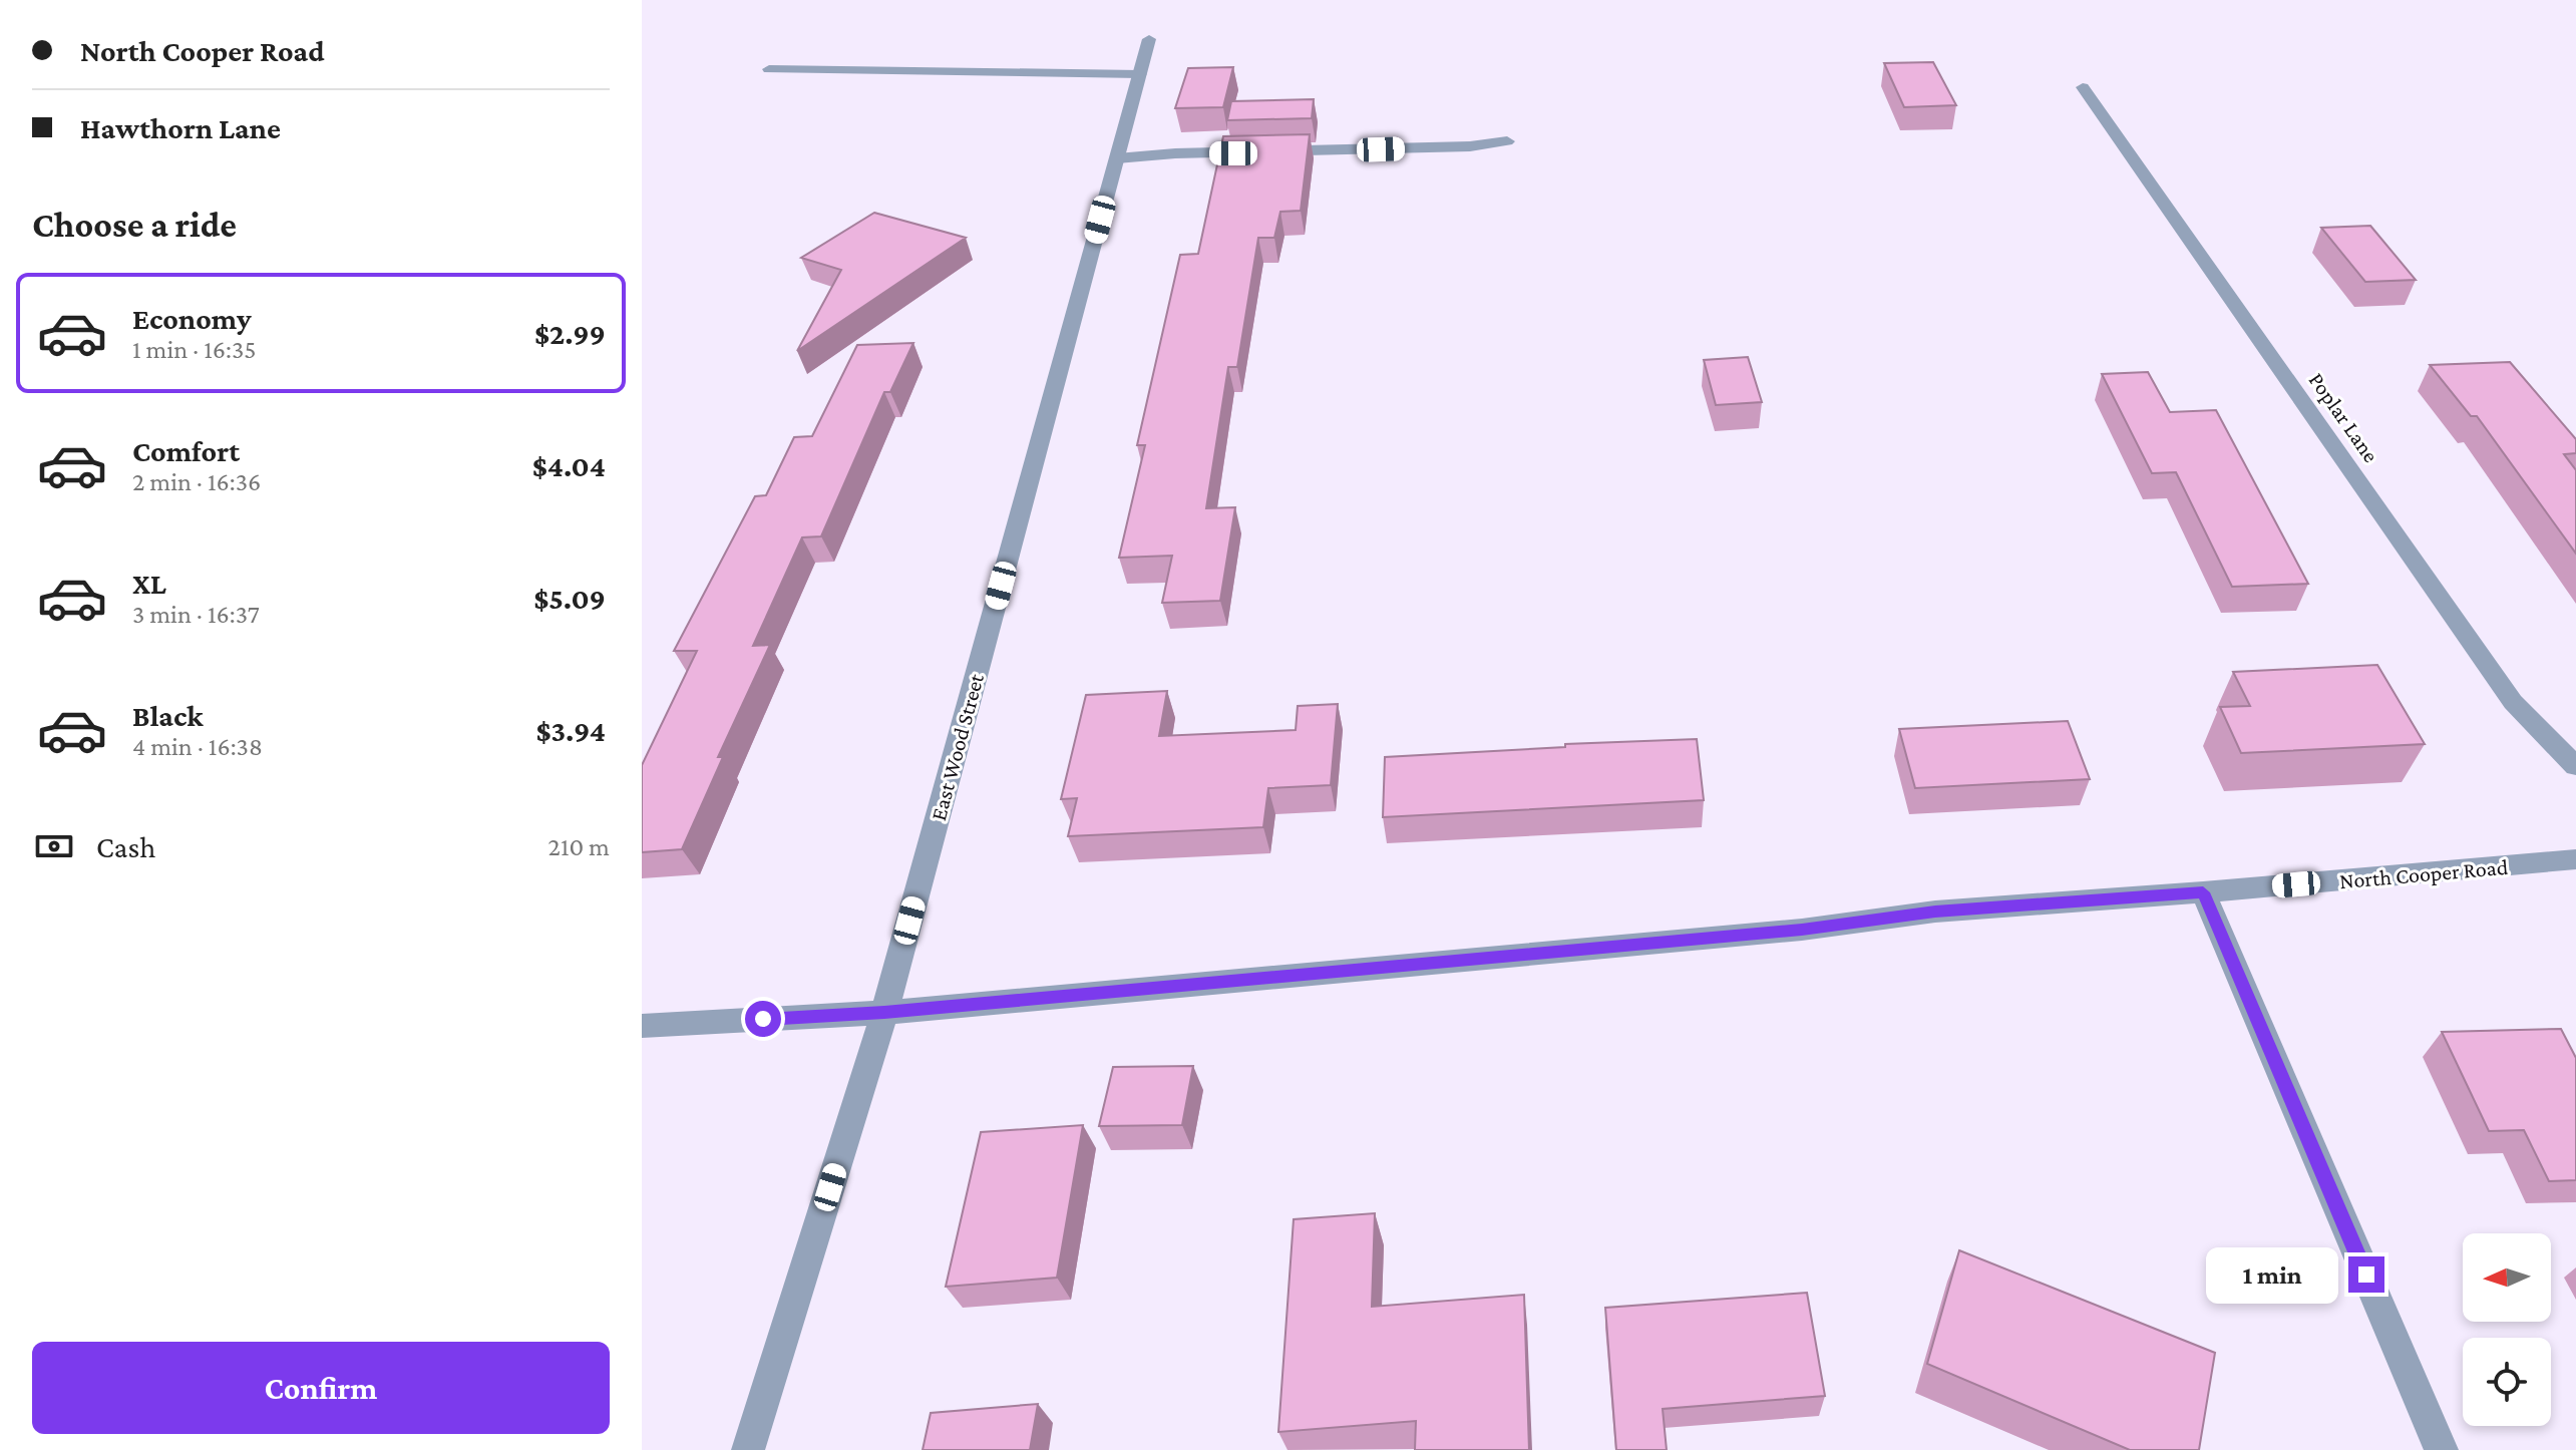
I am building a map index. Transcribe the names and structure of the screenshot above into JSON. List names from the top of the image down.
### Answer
{
  "streets": {
    "street": ["Poplar Lane", "East Wood Street", "North Cooper Road"]
  },
  "crossings": [
    ["East Wood Street", "North Cooper Road"]
  ],
  "north": "left",
  "page": {
    "banner": ["North Cooper Road", "Hawthorn Lane"],
    "heading": "Choose a ride",
    "list": [
      {
        "name": "Economy",
        "note": "1 min · 16:35",
        "value": "$2.99"
      },
      {
        "name": "Comfort",
        "note": "2 min · 16:36",
        "value": "$4.04"
      },
      {
        "name": "XL",
        "note": "3 min · 16:37",
        "value": "$5.09"
      },
      {
        "name": "Black",
        "note": "4 min · 16:38",
        "value": "$3.94"
      }
    ],
    "pay": ["Cash", "210 m"],
    "bubble": "1 min",
    "buttons": "Confirm"
  }
}
